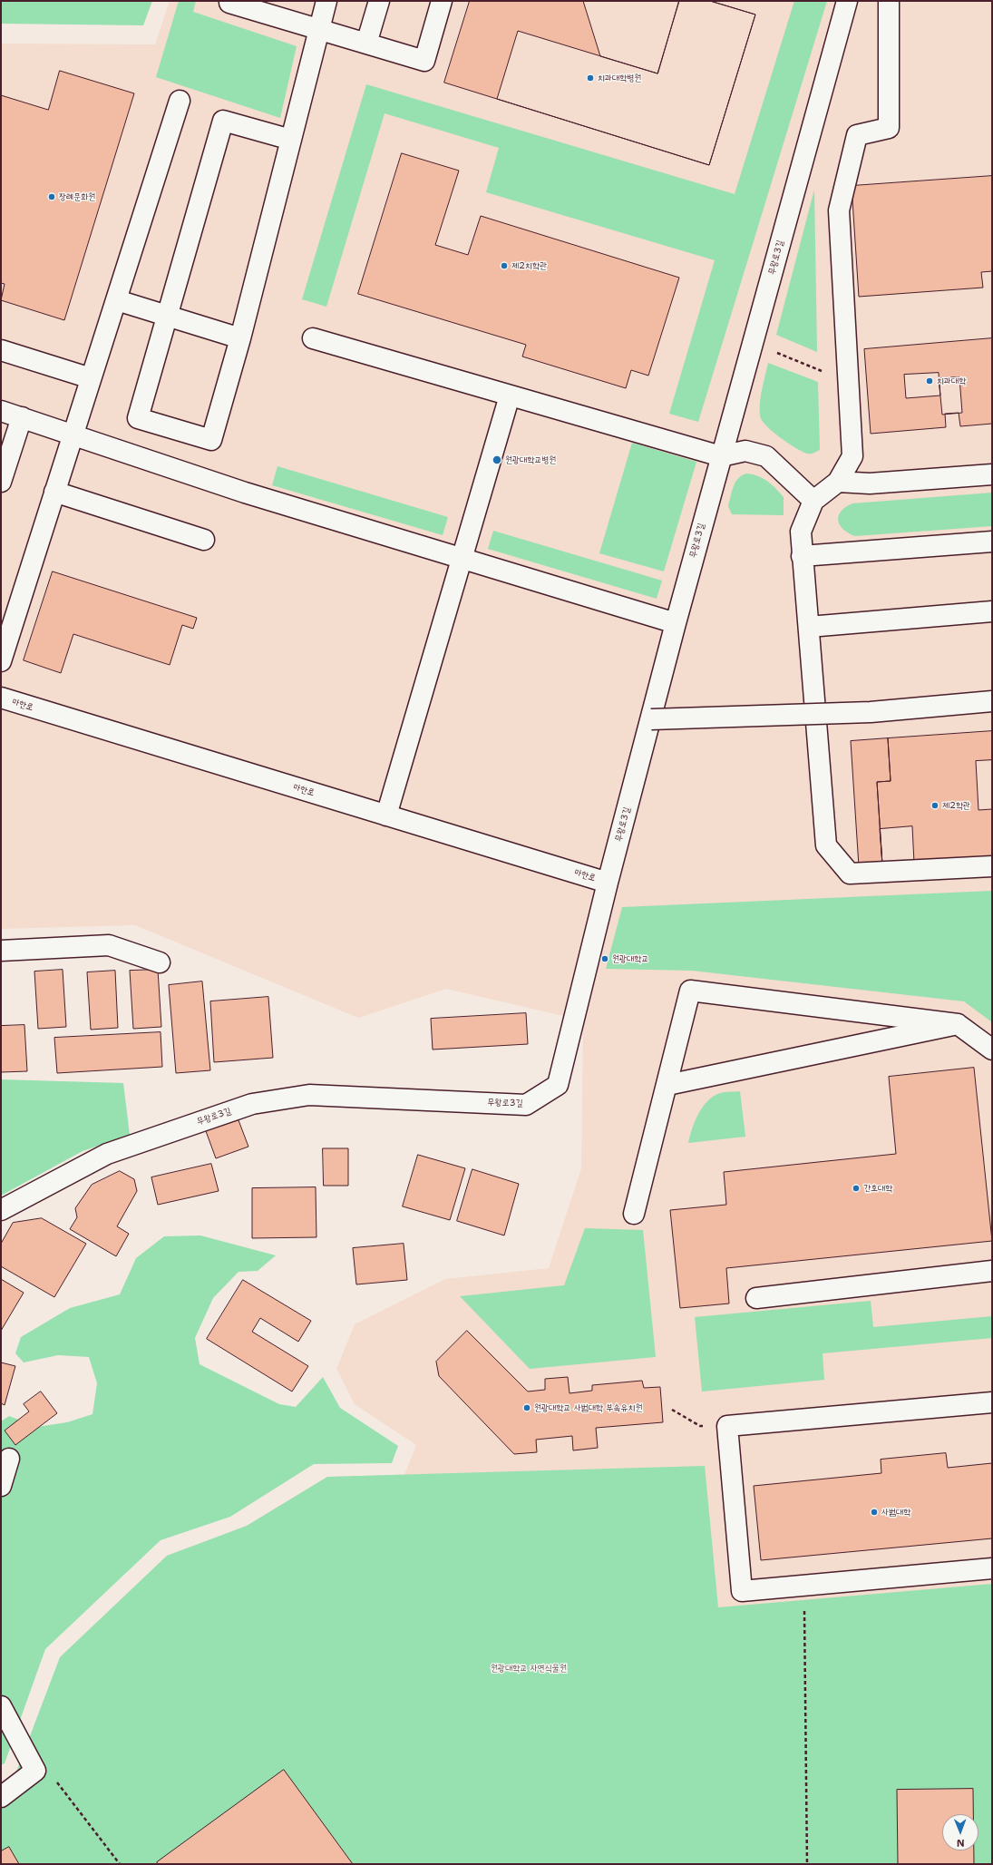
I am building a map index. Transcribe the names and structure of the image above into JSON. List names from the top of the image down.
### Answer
{
  "streets": {
    "street": ["무왕로3길", "마한로"]
  },
  "crossings": [
    ["무왕로3길", "마한로"]
  ],
  "parks": ["원광대학교 자연식물원"],
  "places": [
    "치과대학병원",
    "장례문화원",
    "제2치학관",
    "치과대학",
    "원광대학교병원",
    "제2학관",
    "원광대학교",
    "간호대학",
    "원광대학교 사범대학 부속유치원",
    "사범대학"
  ],
  "north": "bottom"
}
